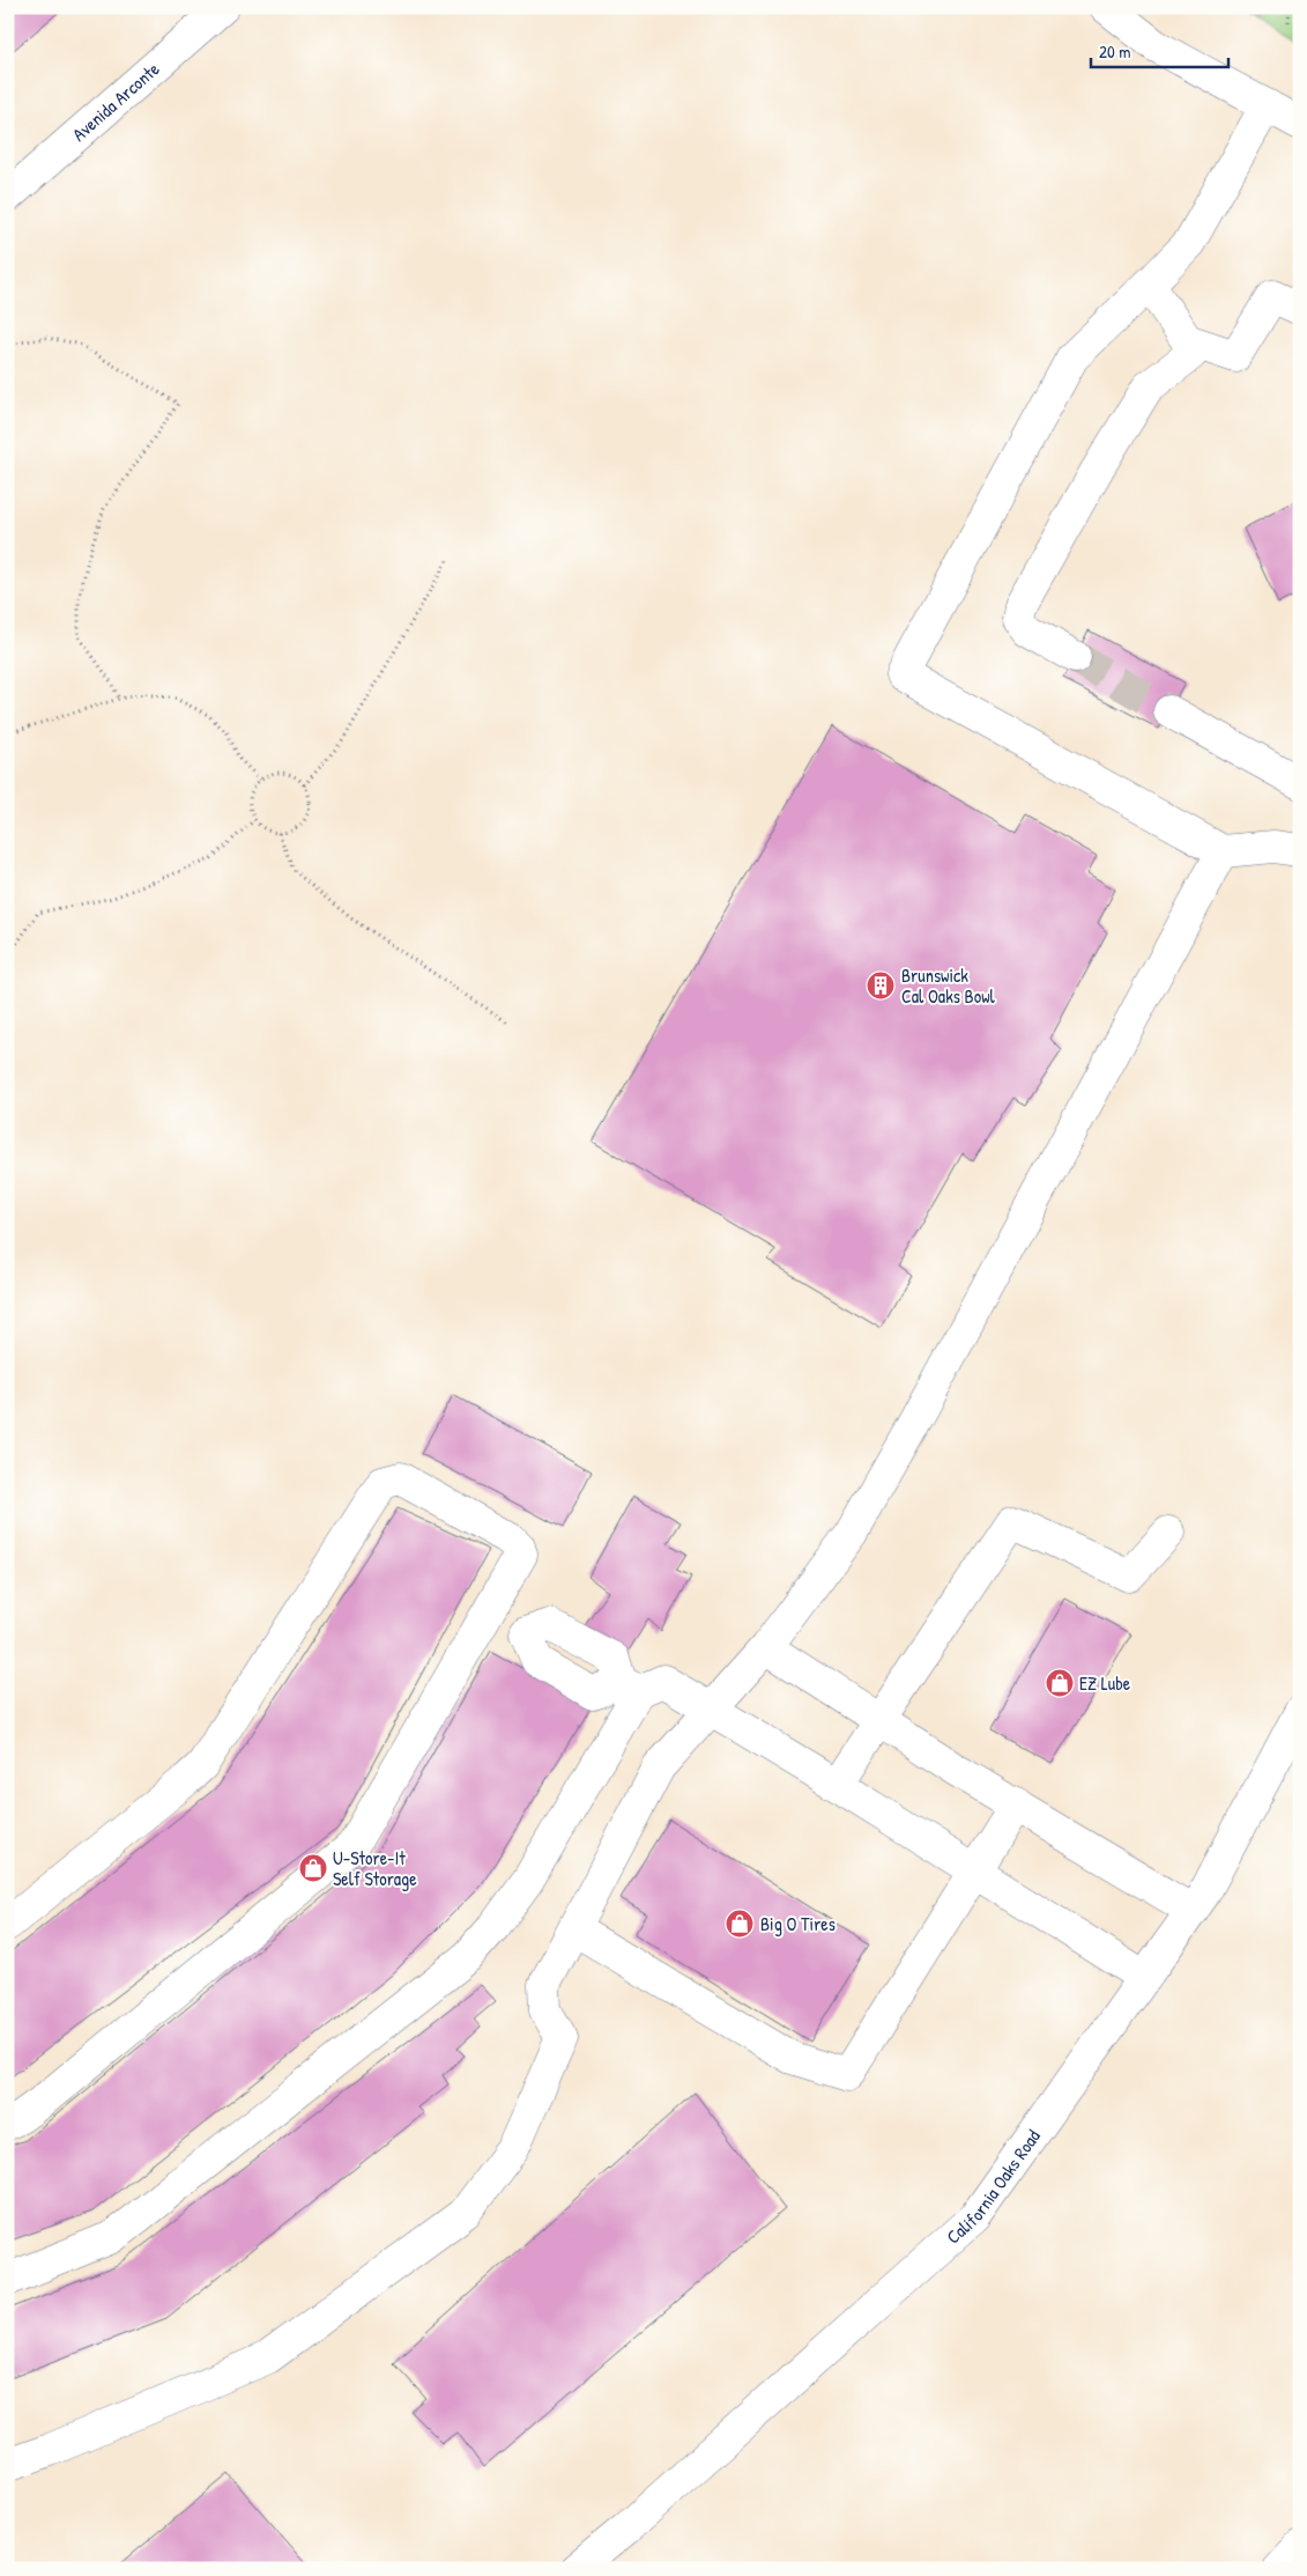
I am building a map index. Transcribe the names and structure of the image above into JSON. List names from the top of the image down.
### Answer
{
  "streets": {
    "main road": ["Avenida Arconte", "California Oaks Road"]
  },
  "places": {
    "building": ["Brunswick Cal Oaks Bowl"],
    "shop": ["EZ Lube", "U-Store-It Self Storage", "Big O Tires"]
  },
  "scale_bar": "20 m"
}
